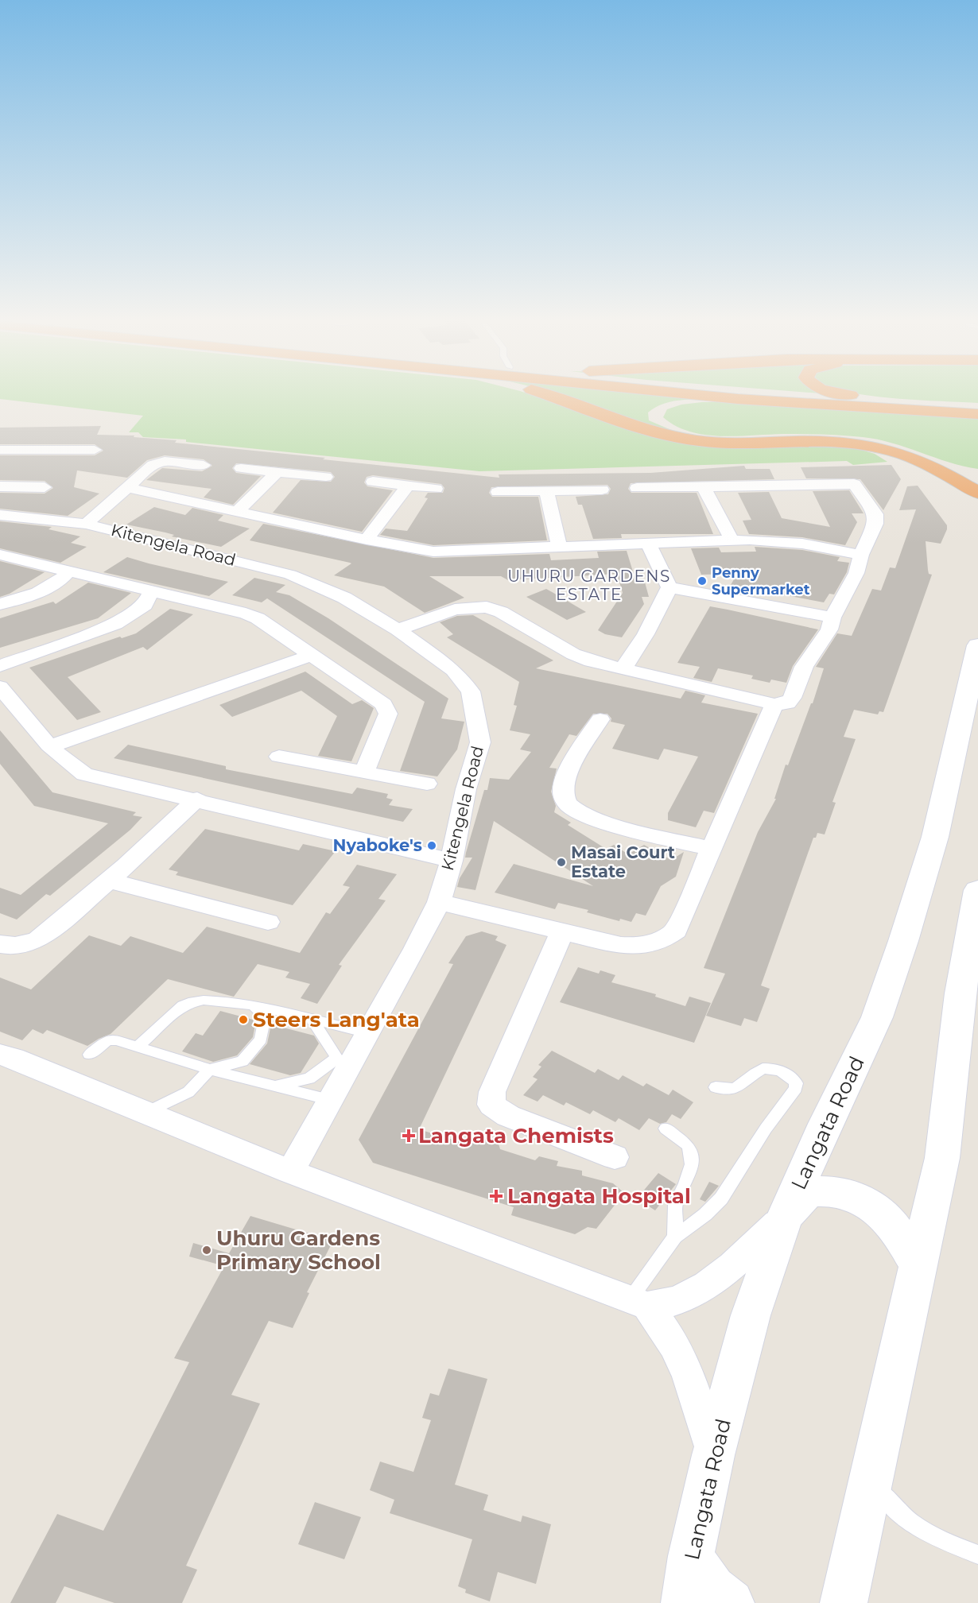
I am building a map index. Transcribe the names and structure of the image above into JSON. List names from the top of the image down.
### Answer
{
  "streets": {
    "main road": ["Langata Road"],
    "street": ["Kitengela Road"]
  },
  "districts": ["UHURU GARDENS ESTATE"],
  "places": {
    "other": [
      "Penny Supermarket",
      "Nyaboke's",
      "Masai Court Estate",
      "Steers Lang'ata",
      "Uhuru Gardens Primary School"
    ],
    "health": ["Langata Chemists", "Langata Hospital"]
  }
}
